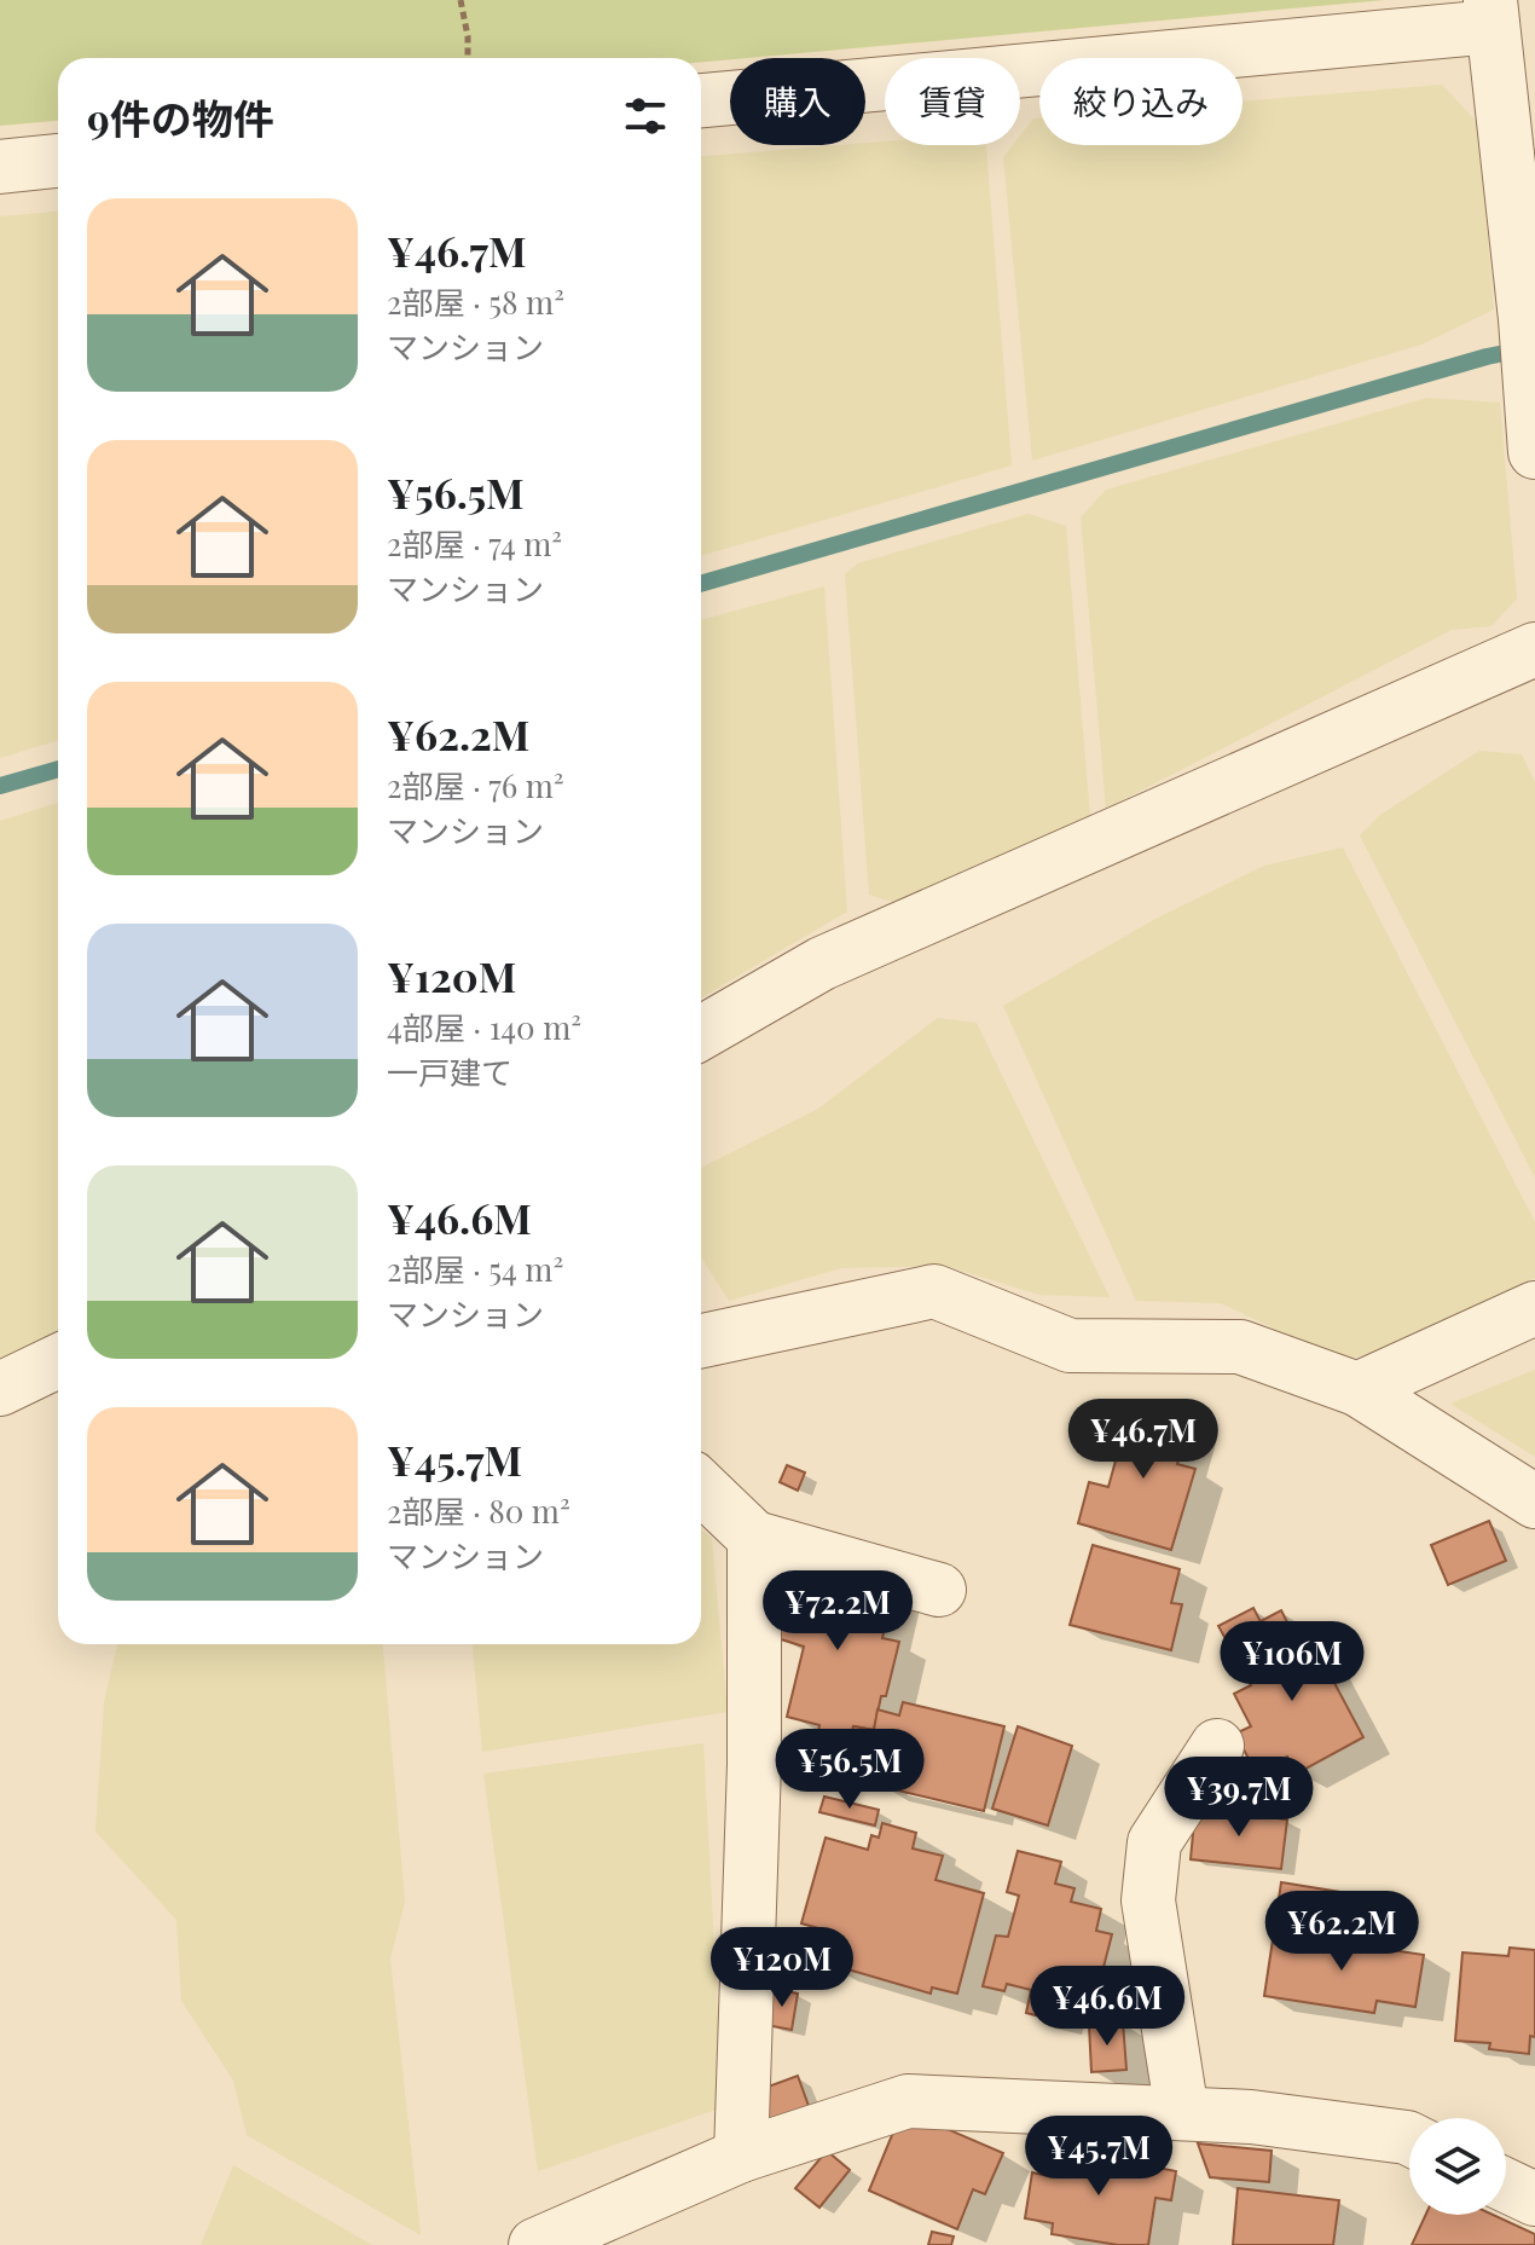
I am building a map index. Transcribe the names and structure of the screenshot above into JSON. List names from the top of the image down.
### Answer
{
  "page": {
    "chip": ["購入", "賃貸", "絞り込み"],
    "heading": "9件の物件",
    "list": [
      {
        "name": "¥46.7M",
        "note": "2部屋 · 58 m² · マンション"
      },
      {
        "name": "¥56.5M",
        "note": "2部屋 · 74 m² · マンション"
      },
      {
        "name": "¥62.2M",
        "note": "2部屋 · 76 m² · マンション"
      },
      {
        "name": "¥120M",
        "note": "4部屋 · 140 m² · 一戸建て"
      },
      {
        "name": "¥46.6M",
        "note": "2部屋 · 54 m² · マンション"
      },
      {
        "name": "¥45.7M",
        "note": "2部屋 · 80 m² · マンション"
      }
    ],
    "price": [
      "¥46.7M",
      "¥72.2M",
      "¥106M",
      "¥56.5M",
      "¥39.7M",
      "¥62.2M",
      "¥120M",
      "¥46.6M",
      "¥45.7M"
    ]
  }
}
